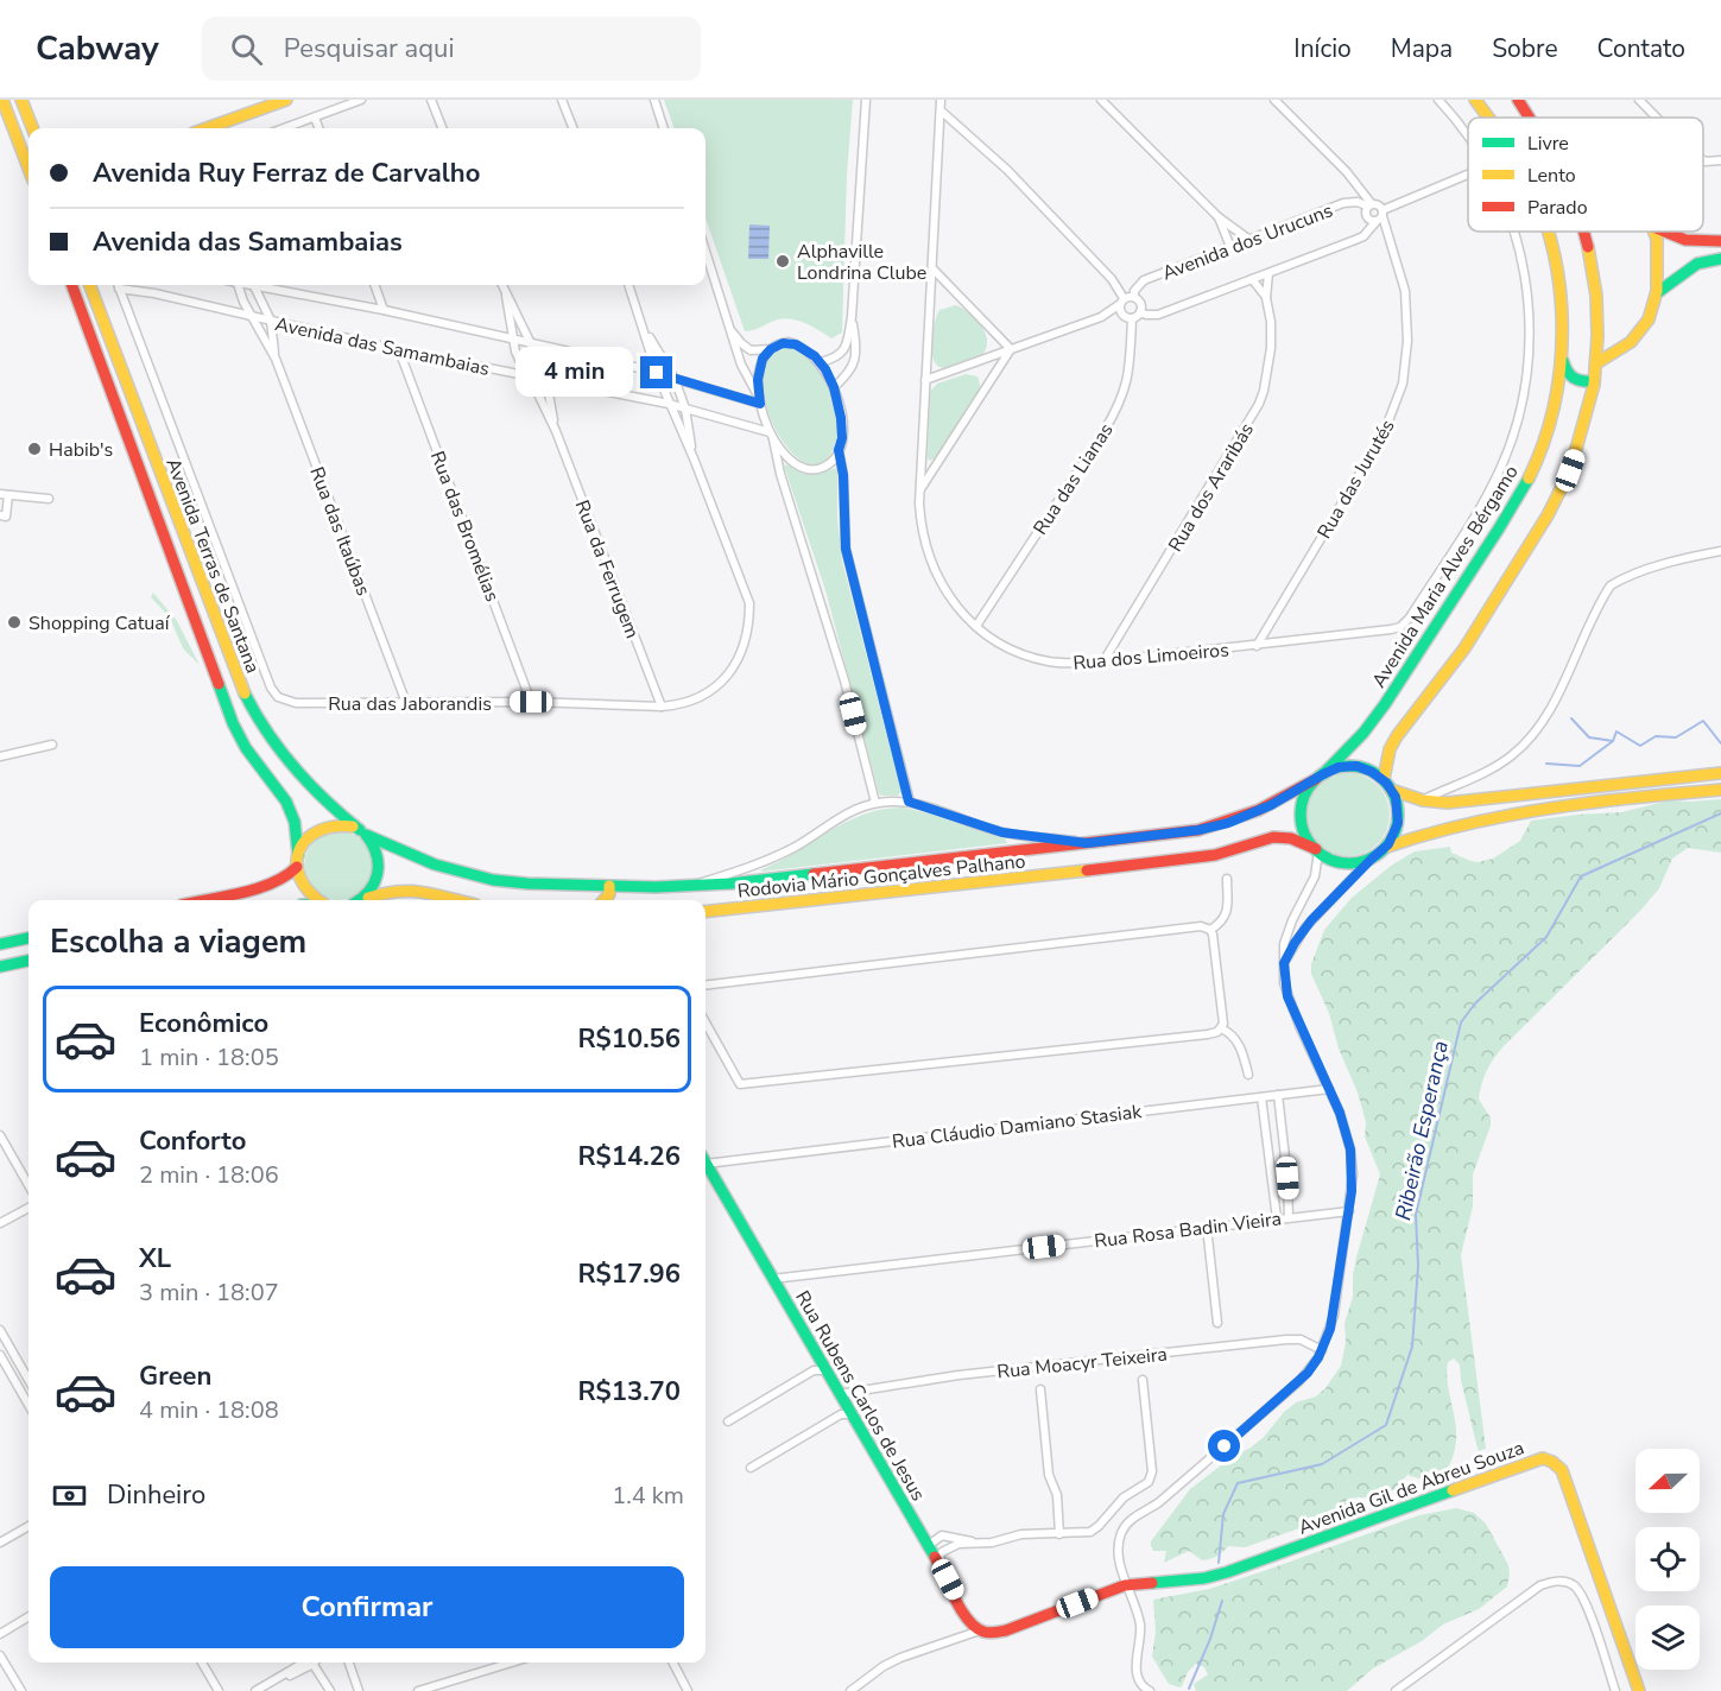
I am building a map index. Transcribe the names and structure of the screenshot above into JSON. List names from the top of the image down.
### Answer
{
  "streets": {
    "street": [
      "Avenida dos Urucuns",
      "Avenida das Samambaias",
      "Rua das Lianas",
      "Rua das Jurutés",
      "Rua dos Araribás",
      "Rua das Bromélias",
      "Rua das Itaúbas",
      "Avenida Terras de Santana",
      "Rua da Ferrugem",
      "Avenida Maria Alves Bérgamo",
      "Rua dos Limoeiros",
      "Rua das Jaborandis",
      "Rodovia Mário Gonçalves Palhano",
      "Rua Cláudio Damiano Stasiak",
      "Rua Rosa Badin Vieira",
      "Rua Moacyr Teixeira",
      "Rua Rubens Carlos de Jesus",
      "Avenida Gil de Abreu Souza"
    ]
  },
  "crossings": [
    ["Avenida dos Urucuns", "Rua das Lianas"],
    ["Avenida dos Urucuns", "Rua das Jurutés"],
    ["Avenida dos Urucuns", "Rua dos Araribás"],
    ["Avenida das Samambaias", "Rua das Bromélias"],
    ["Avenida das Samambaias", "Rua das Itaúbas"],
    ["Avenida das Samambaias", "Rua da Ferrugem"],
    ["Avenida das Samambaias", "Rua das Jaborandis"],
    ["Rua das Lianas", "Rua dos Limoeiros"],
    ["Rua das Jurutés", "Rua dos Limoeiros"],
    ["Rua dos Araribás", "Rua dos Limoeiros"],
    ["Rua das Bromélias", "Rua das Jaborandis"],
    ["Rua das Itaúbas", "Rua das Jaborandis"],
    ["Rua da Ferrugem", "Rua das Jaborandis"],
    ["Avenida Maria Alves Bérgamo", "Rodovia Mário Gonçalves Palhano"],
    ["Rua Rosa Badin Vieira", "Rua Rubens Carlos de Jesus"],
    ["Rua Moacyr Teixeira", "Rua Rubens Carlos de Jesus"]
  ],
  "water": ["Ribeirão Esperança"],
  "places": ["Alphaville Londrina Clube", "Habib's", "Shopping Catuaí"],
  "legend": ["Livre", "Lento", "Parado"],
  "north": "left",
  "page": {
    "header": "Cabway",
    "search": "Pesquisar aqui",
    "nav": [
      "Início",
      "Mapa",
      "Sobre",
      "Contato"
    ],
    "banner": ["Avenida Ruy Ferraz de Carvalho", "Avenida das Samambaias"],
    "bubble": "4 min",
    "heading": "Escolha a viagem",
    "list": [
      {
        "name": "Econômico",
        "note": "1 min · 18:05",
        "value": "R$10.56"
      },
      {
        "name": "Conforto",
        "note": "2 min · 18:06",
        "value": "R$14.26"
      },
      {
        "name": "XL",
        "note": "3 min · 18:07",
        "value": "R$17.96"
      },
      {
        "name": "Green",
        "note": "4 min · 18:08",
        "value": "R$13.70"
      }
    ],
    "pay": ["Dinheiro", "1.4 km"],
    "buttons": "Confirmar"
  }
}
